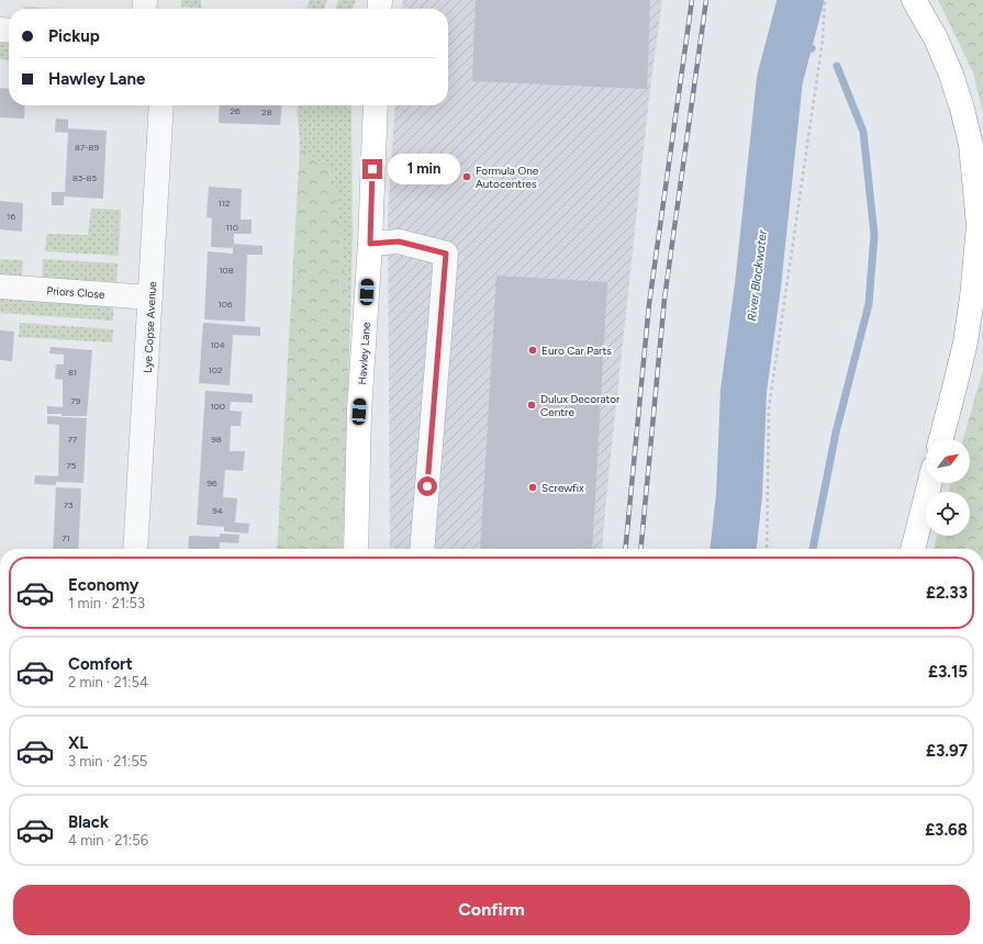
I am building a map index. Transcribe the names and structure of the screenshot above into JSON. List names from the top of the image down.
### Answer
{
  "streets": {
    "main road": ["Hawley Lane"],
    "street": ["Priors Close", "Lye Copse Avenue"]
  },
  "crossings": [
    ["Priors Close", "Lye Copse Avenue"]
  ],
  "water": ["River Blackwater"],
  "places": [
    "Formula One Autocentres",
    "Euro Car Parts",
    "Dulux Decorator Centre",
    "Screwfix"
  ],
  "house_numbers": [
    "26",
    "28",
    "87-89",
    "83-85",
    "112",
    "16",
    "110",
    "108",
    "106",
    "104",
    "102",
    "81",
    "79",
    "100",
    "77",
    "98",
    "75",
    "96",
    "73",
    "94",
    "71"
  ],
  "north": "top right",
  "page": {
    "banner": ["Pickup", "Hawley Lane"],
    "bubble": "1 min",
    "list": [
      {
        "name": "Economy",
        "note": "1 min · 21:53",
        "value": "£2.33"
      },
      {
        "name": "Comfort",
        "note": "2 min · 21:54",
        "value": "£3.15"
      },
      {
        "name": "XL",
        "note": "3 min · 21:55",
        "value": "£3.97"
      },
      {
        "name": "Black",
        "note": "4 min · 21:56",
        "value": "£3.68"
      }
    ],
    "buttons": "Confirm"
  }
}
